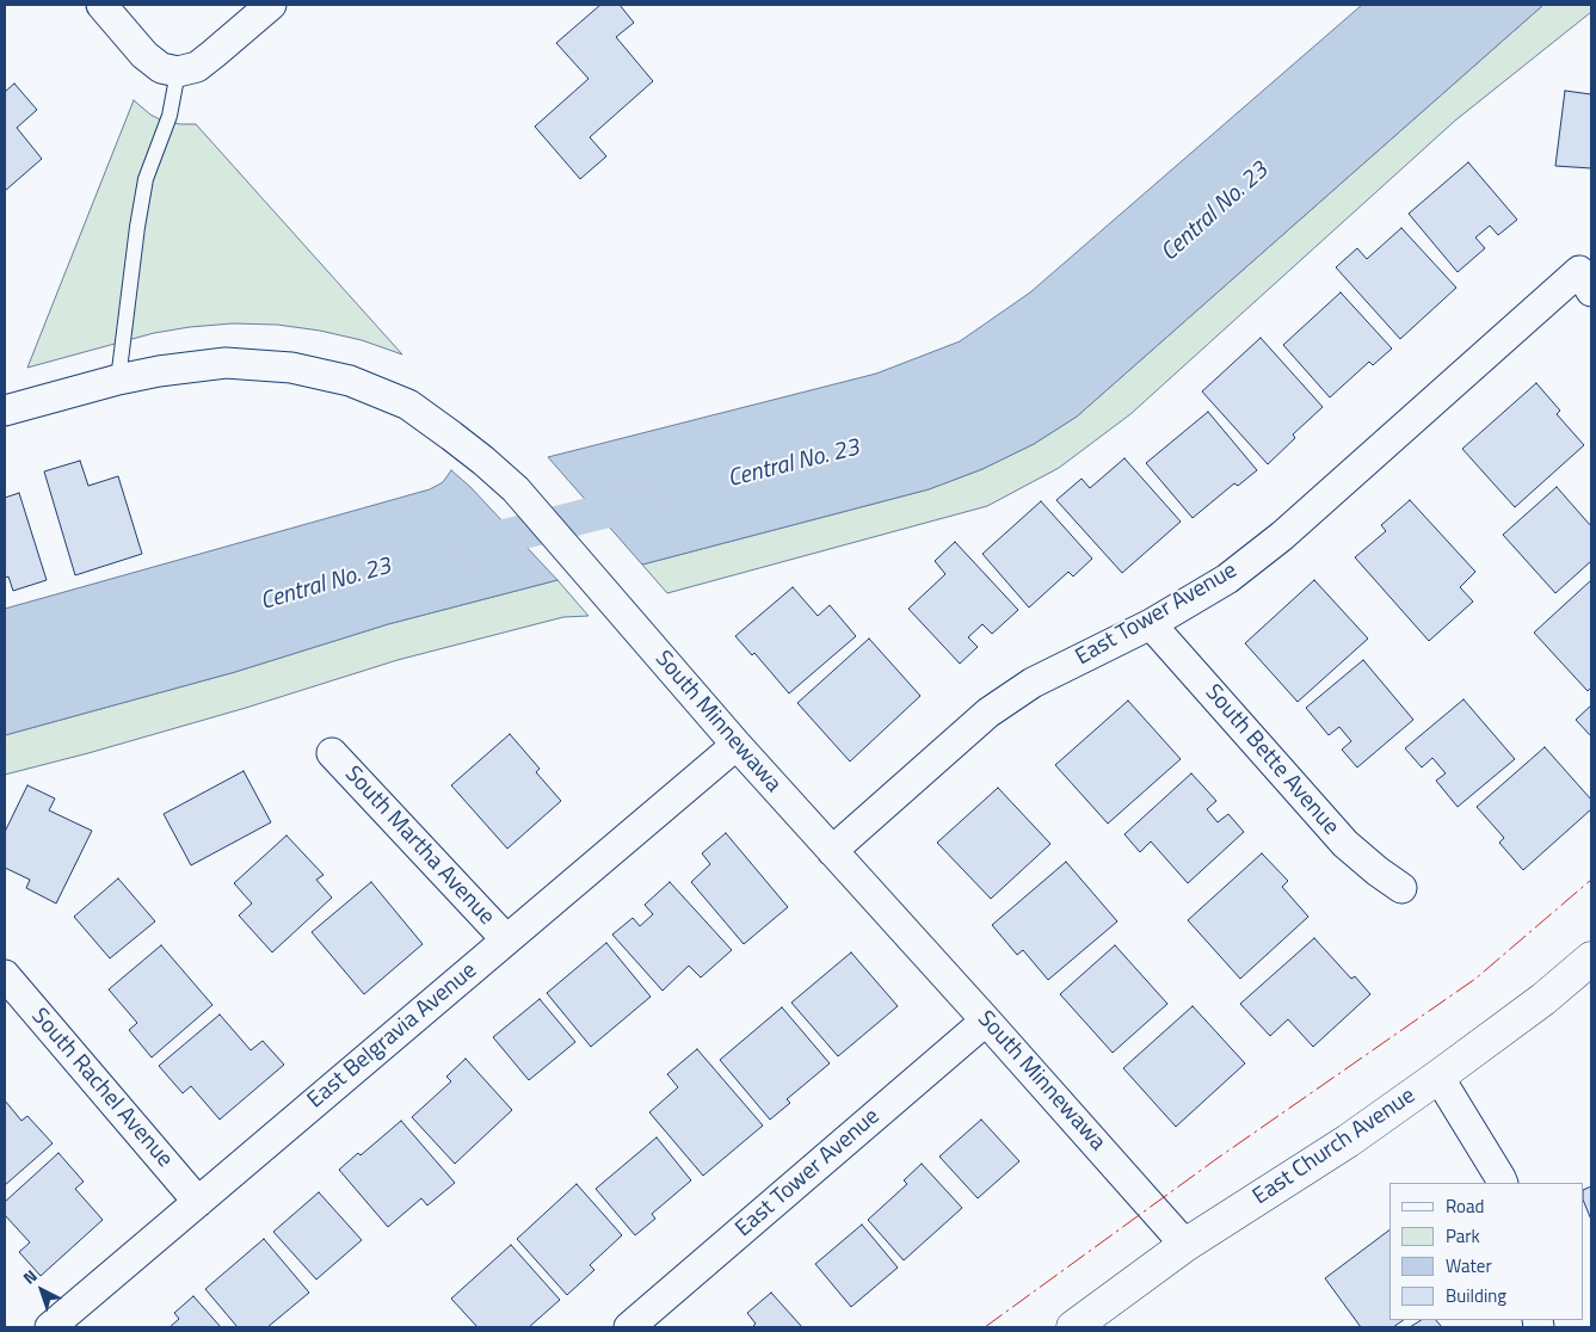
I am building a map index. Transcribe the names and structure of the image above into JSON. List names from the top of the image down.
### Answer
{
  "streets": {
    "street": [
      "East Tower Avenue",
      "South Minnewawa",
      "South Bette Avenue",
      "South Martha Avenue",
      "East Belgravia Avenue",
      "South Rachel Avenue",
      "East Church Avenue"
    ]
  },
  "crossings": [
    ["East Tower Avenue", "South Minnewawa"],
    ["East Tower Avenue", "South Bette Avenue"],
    ["South Minnewawa", "East Belgravia Avenue"],
    ["South Minnewawa", "East Church Avenue"],
    ["South Martha Avenue", "East Belgravia Avenue"],
    ["East Belgravia Avenue", "South Rachel Avenue"]
  ],
  "water": ["Central No. 23"],
  "legend": [
    "Road",
    "Park",
    "Water",
    "Building"
  ],
  "north": "top left"
}
